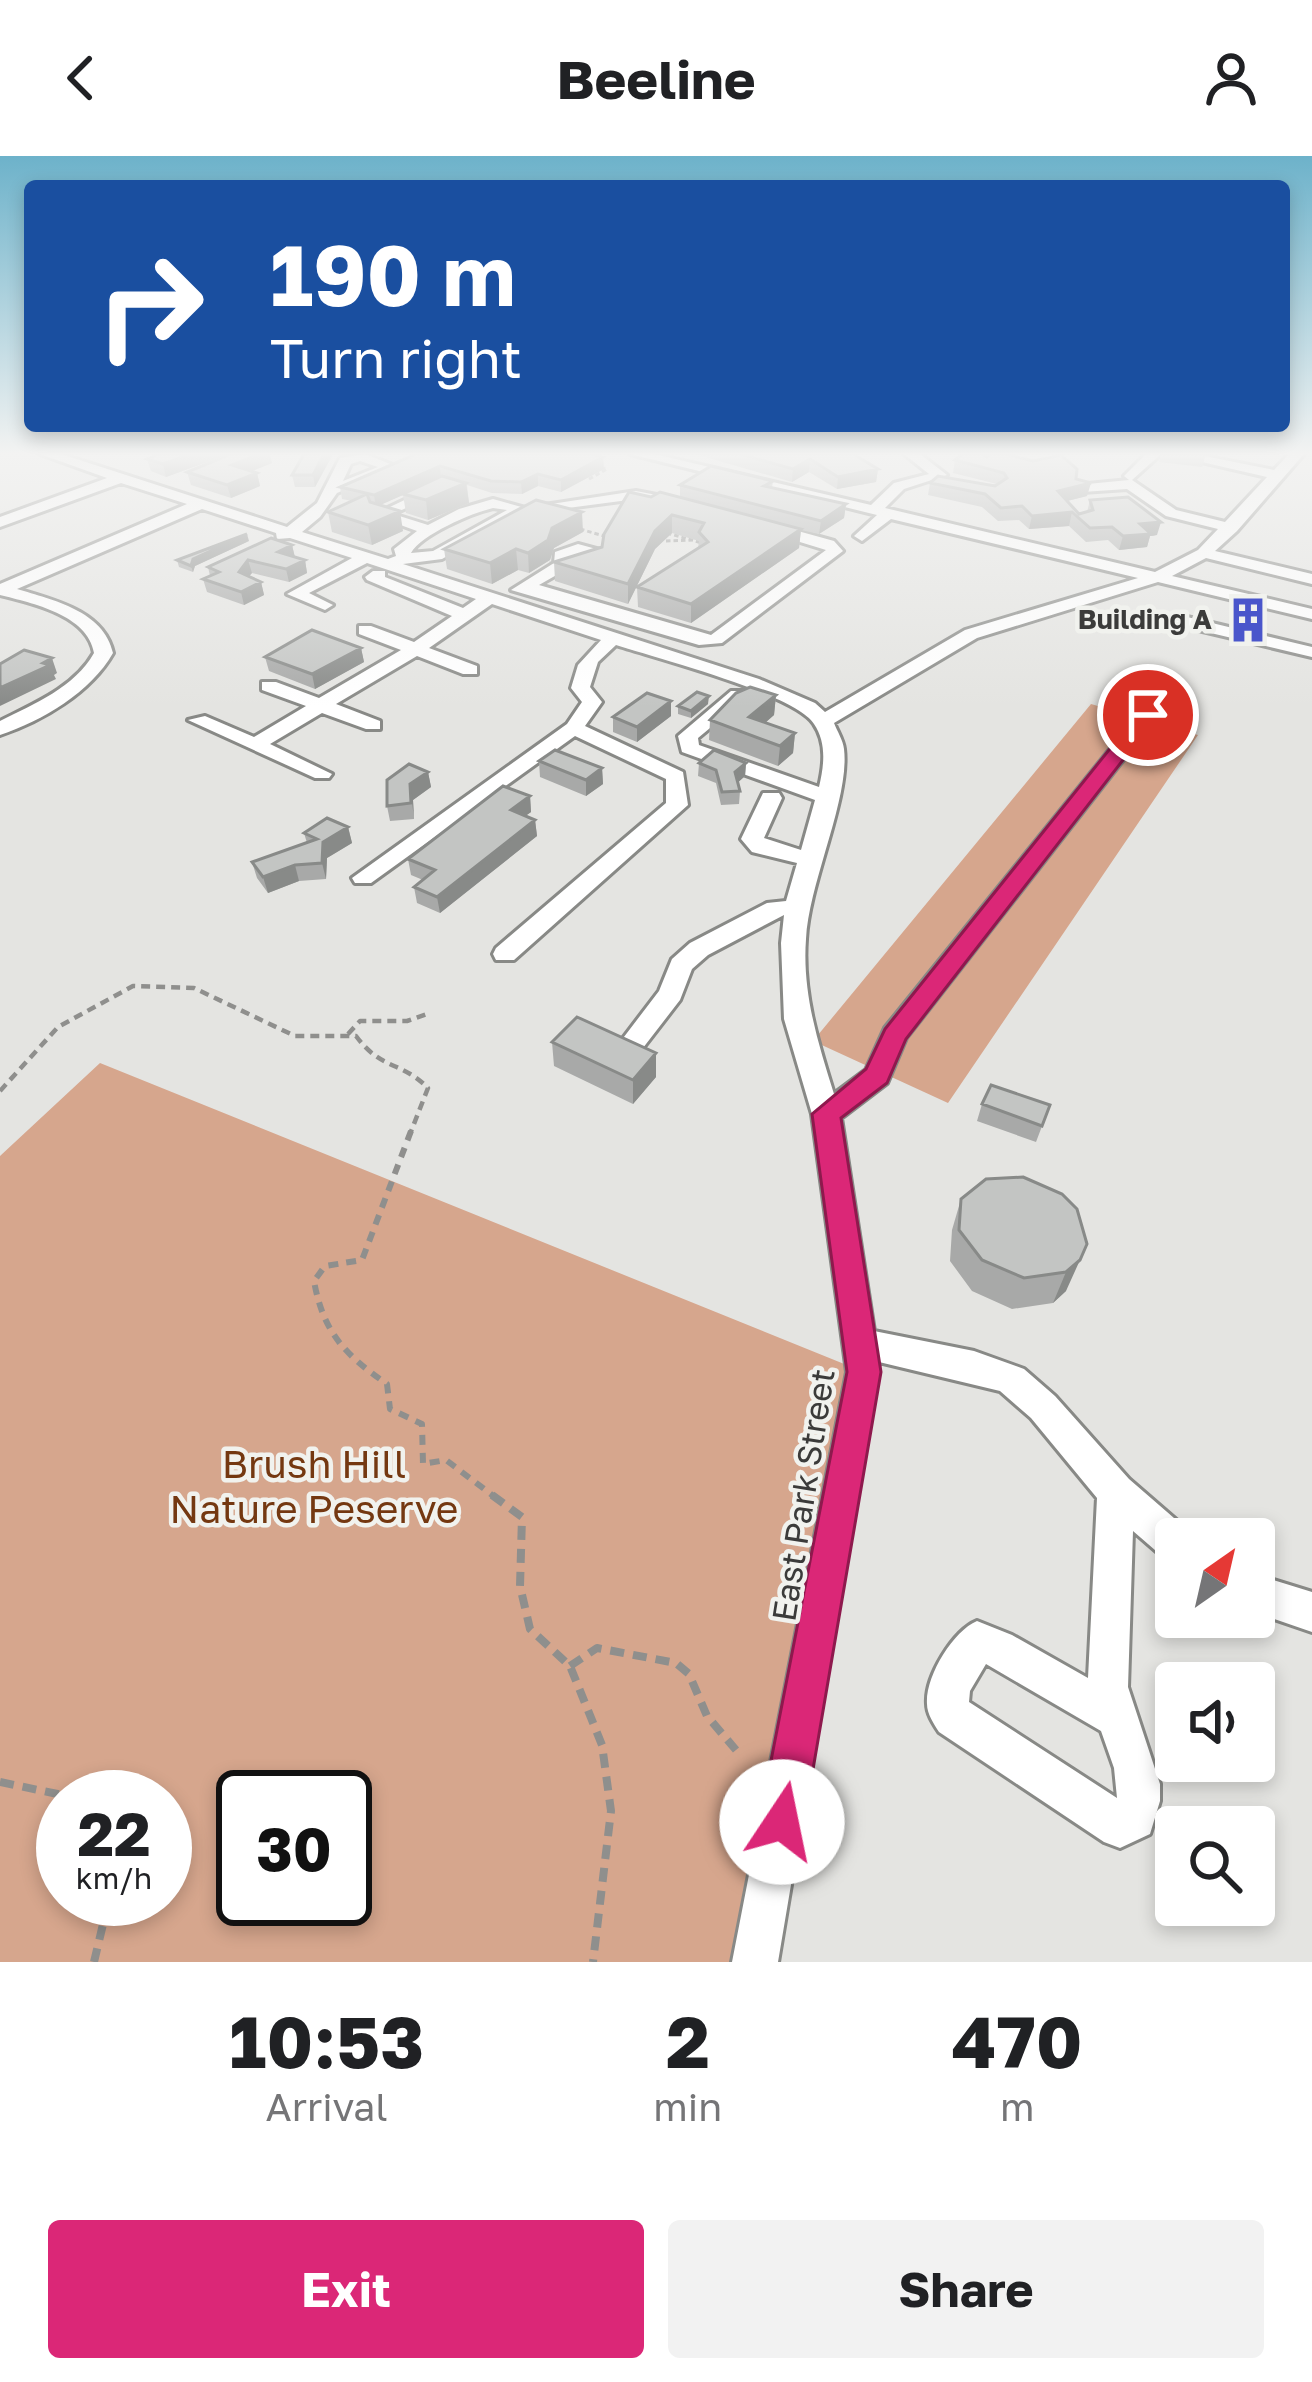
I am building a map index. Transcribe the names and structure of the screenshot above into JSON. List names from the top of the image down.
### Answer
{
  "streets": {
    "street": ["East Park Street"]
  },
  "parks": ["Brush Hill Nature Peserve"],
  "places": {
    "building": ["Building A"]
  },
  "north": "top right",
  "page": {
    "header": "Beeline",
    "turn": ["190 m", "Turn right"],
    "speed": "22 km/h",
    "limit": "30",
    "eta": [
      "10:53",
      "Arrival",
      "2",
      "min",
      "470",
      "m"
    ],
    "buttons": ["Exit", "Share"]
  }
}
